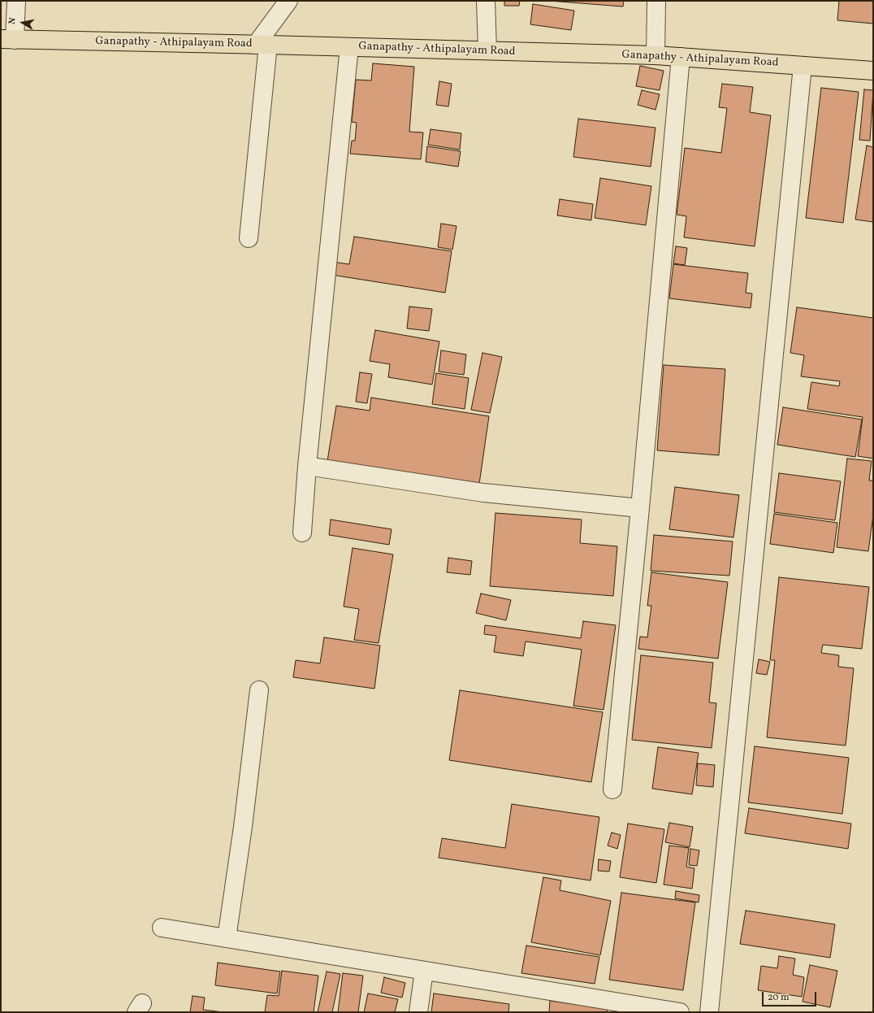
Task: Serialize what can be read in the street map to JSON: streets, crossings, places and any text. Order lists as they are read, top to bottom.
{
  "streets": {
    "main road": ["Ganapathy - Athipalayam Road"]
  },
  "scale_bar": "20 m",
  "north": "left"
}
